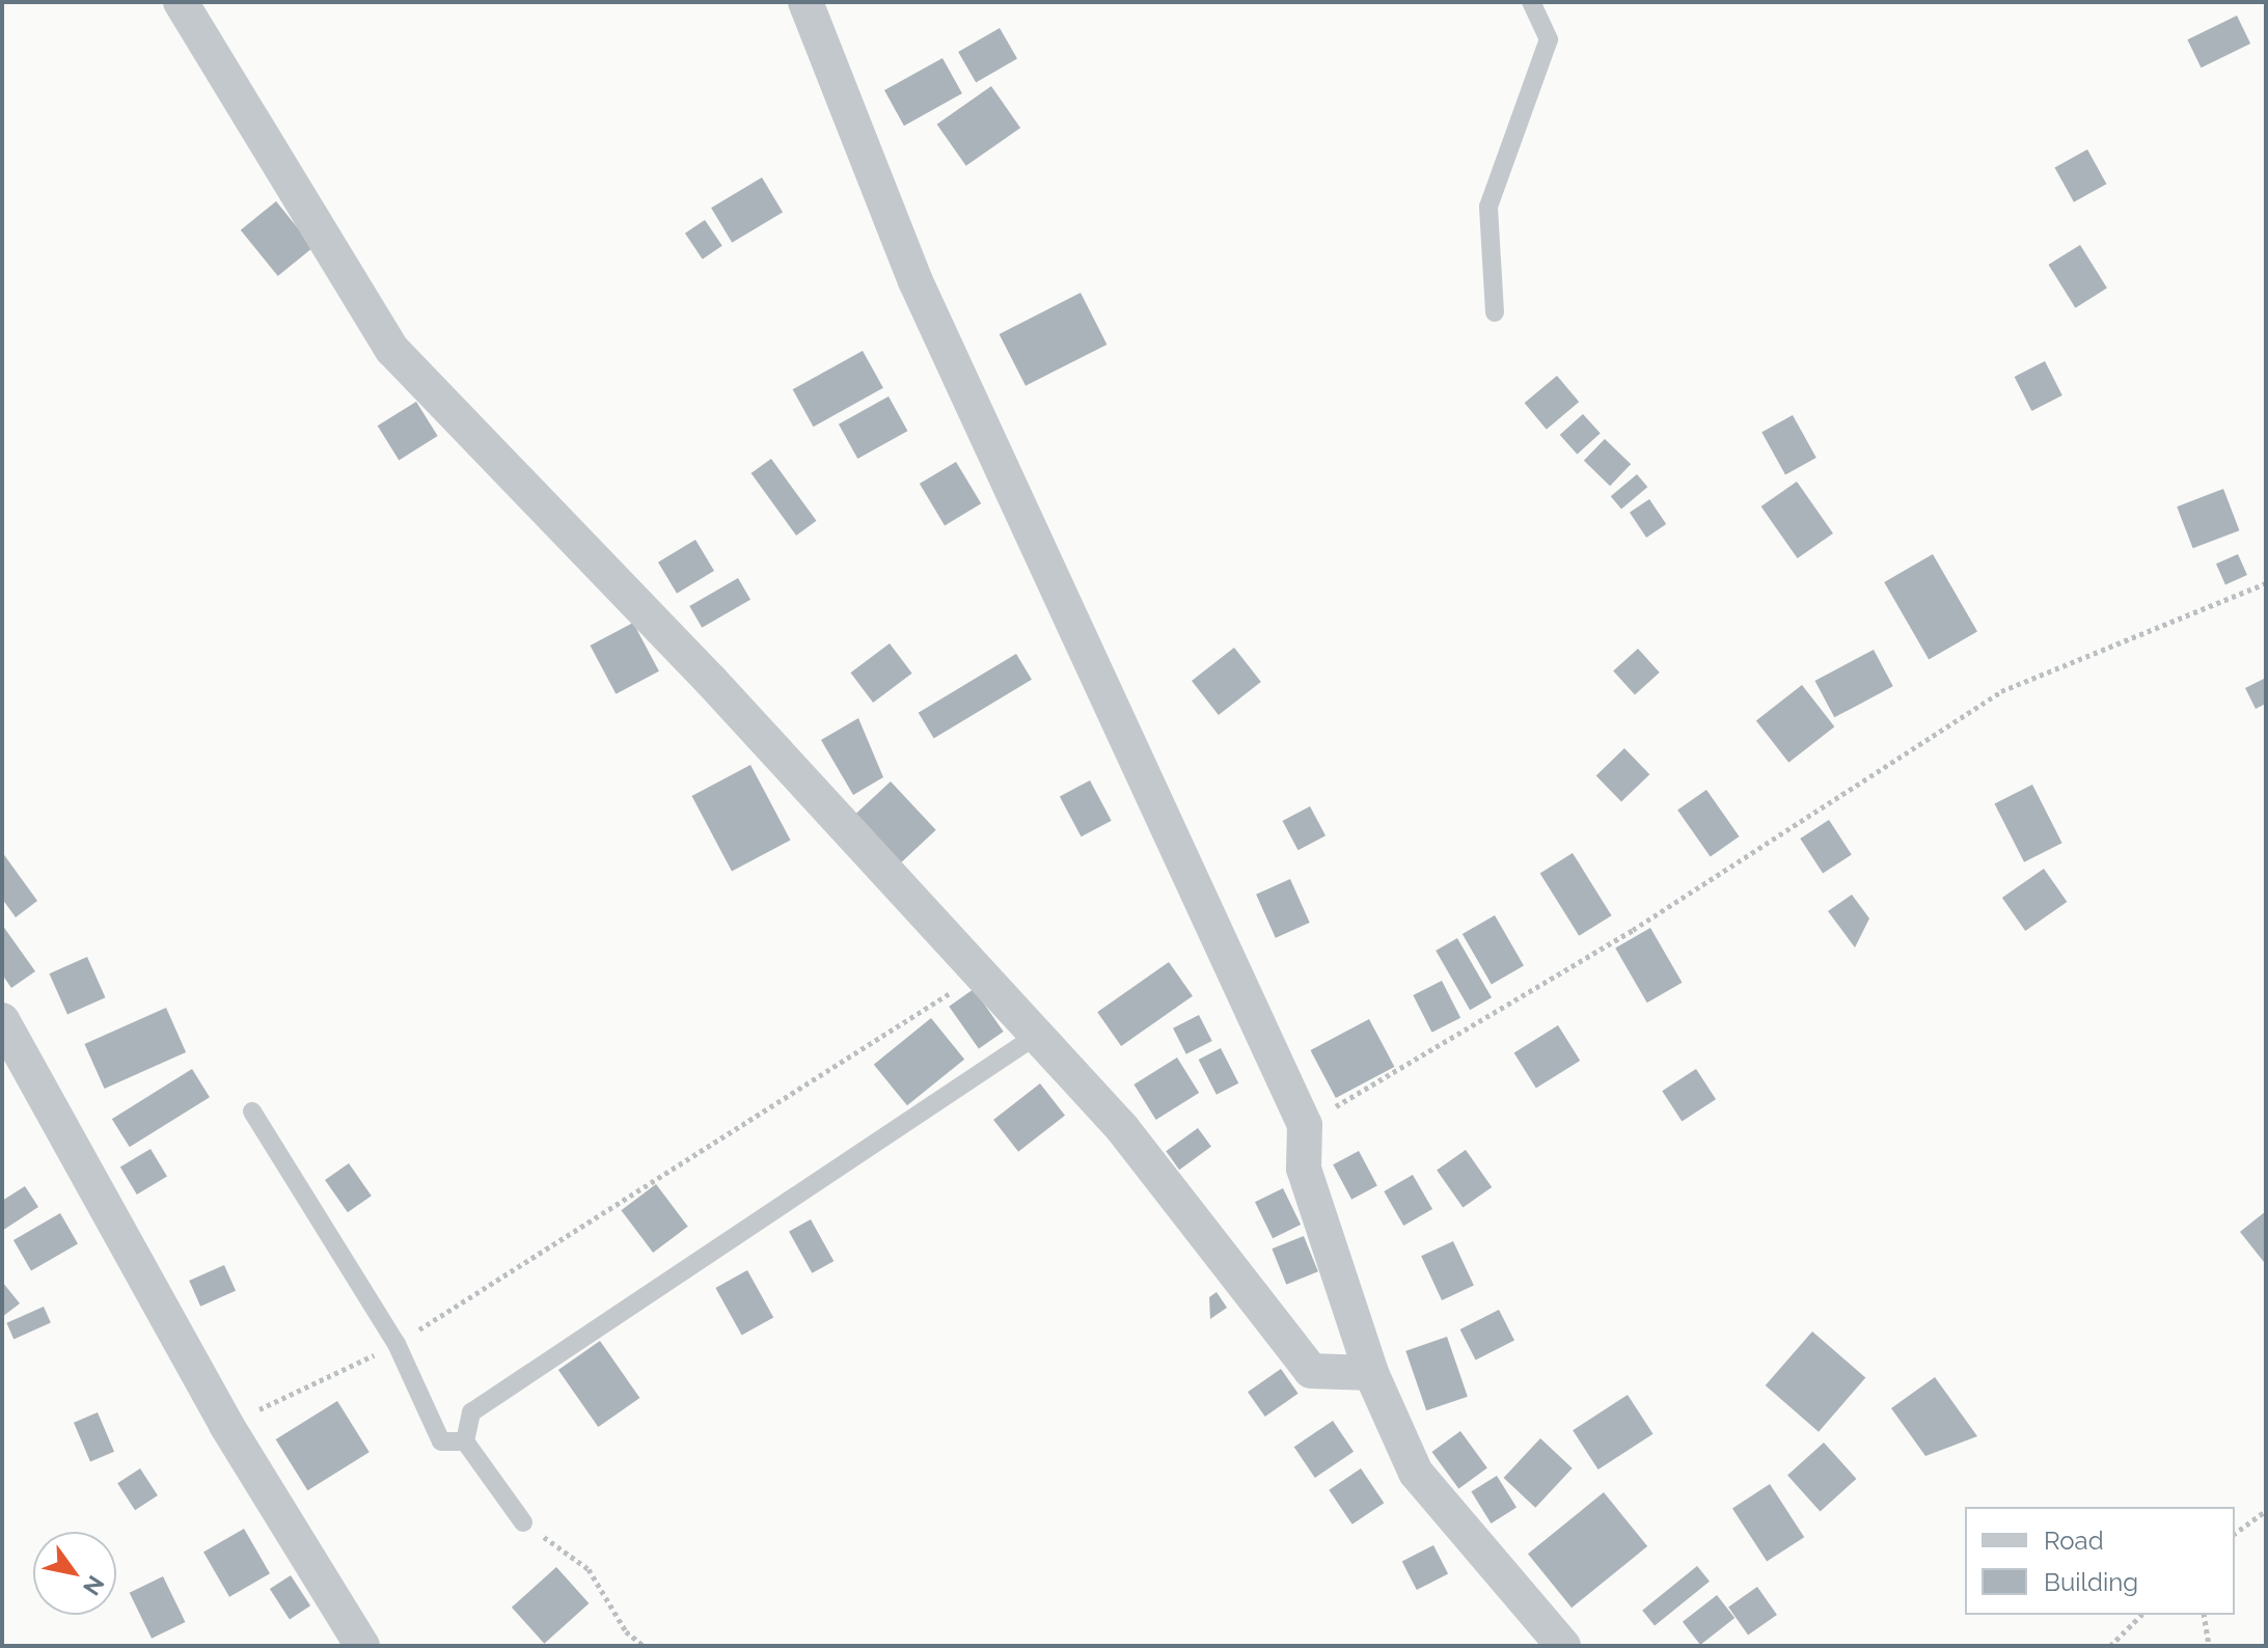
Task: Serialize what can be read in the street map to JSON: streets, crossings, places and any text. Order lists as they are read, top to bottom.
{
  "legend": ["Road", "Building"],
  "north": "bottom right"
}
